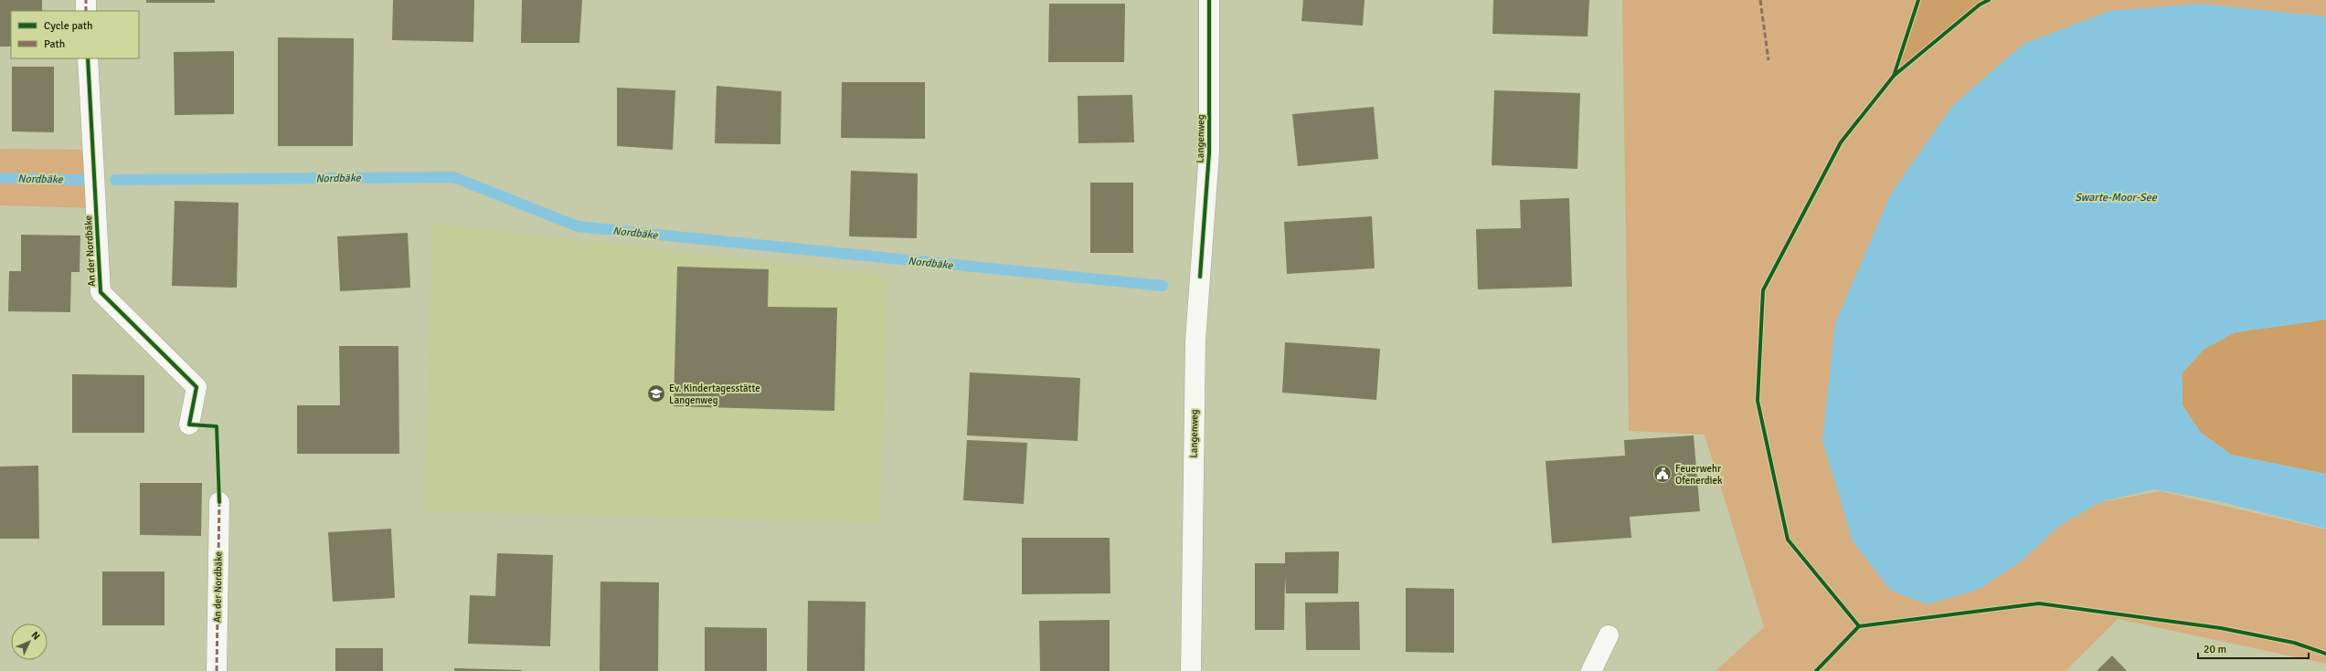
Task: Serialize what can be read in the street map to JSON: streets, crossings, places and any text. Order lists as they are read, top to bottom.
{
  "streets": {
    "street": ["Langenweg", "An der Nordbäke"]
  },
  "water": ["Nordbäke", "Swarte-Moor-See"],
  "places": {
    "school or university": ["Ev. Kindertagesstätte Langenweg"],
    "public building": ["Feuerwehr Ofenerdiek"]
  },
  "legend": ["Cycle path", "Path"],
  "scale_bar": "20 m",
  "north": "top right"
}
